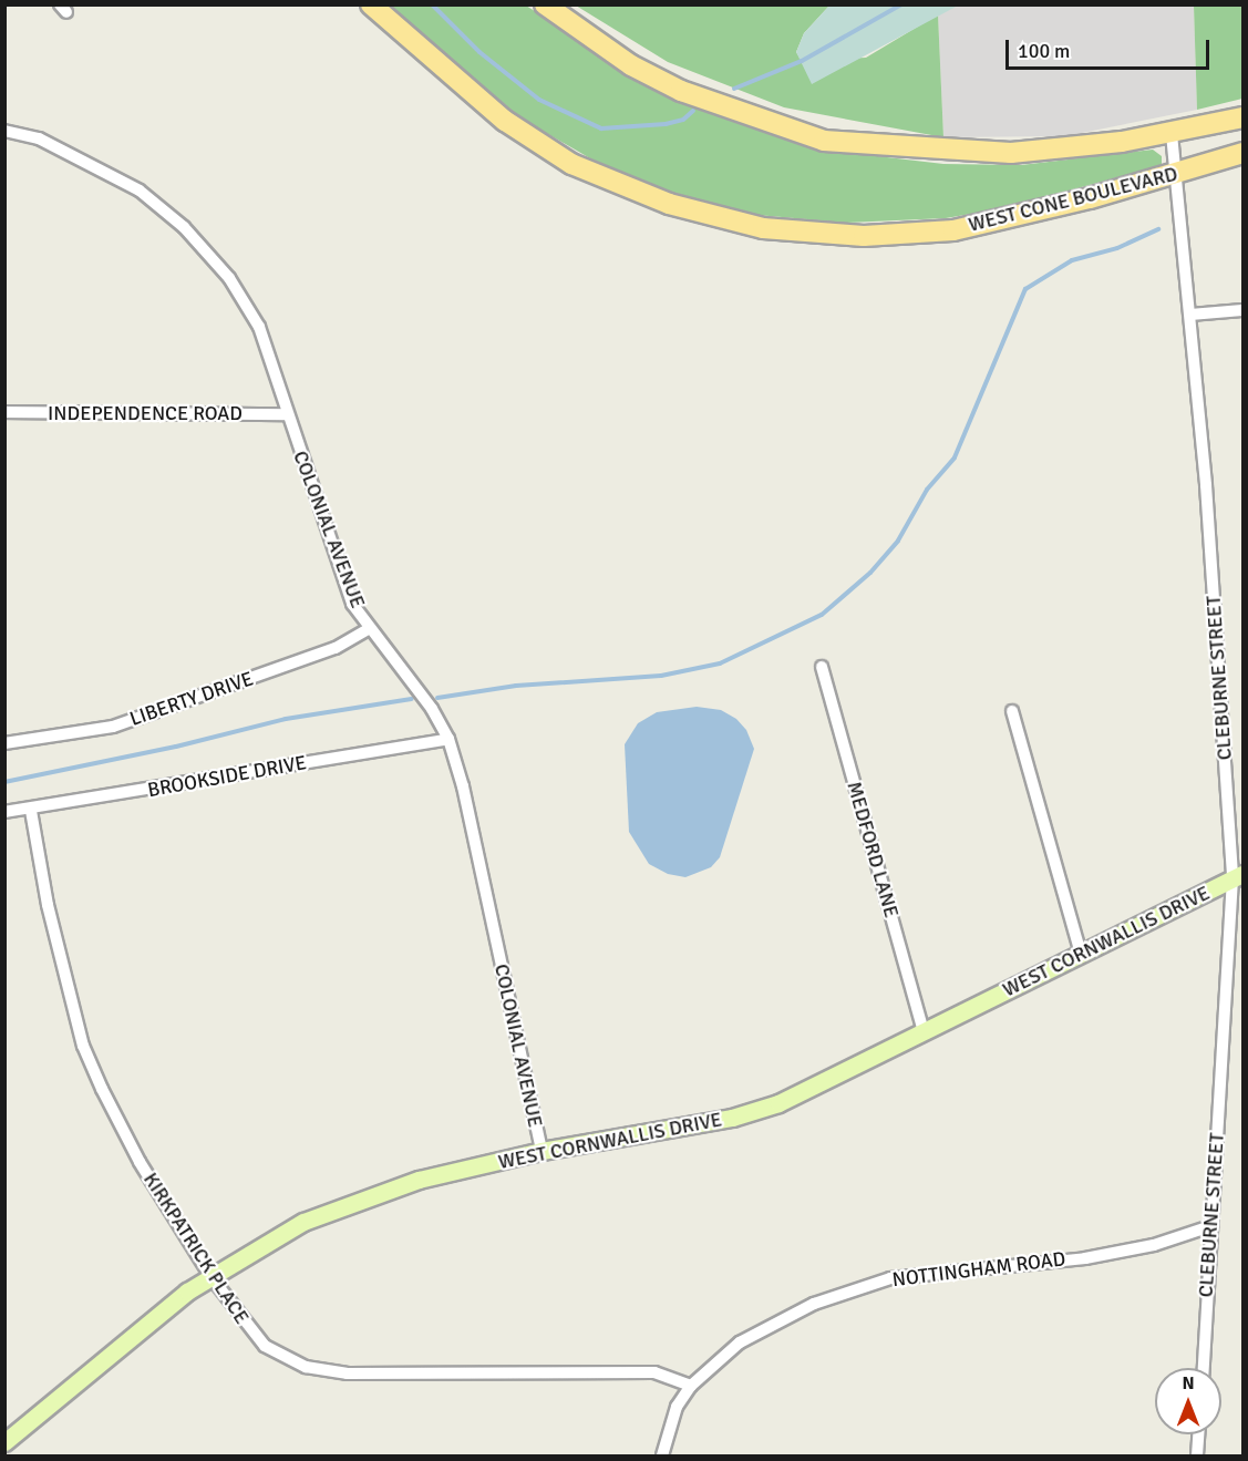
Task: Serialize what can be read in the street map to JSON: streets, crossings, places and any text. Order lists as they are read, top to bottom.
{
  "streets": {
    "main road": ["WEST CONE BOULEVARD"],
    "street": [
      "INDEPENDENCE ROAD",
      "COLONIAL AVENUE",
      "CLEBURNE STREET",
      "LIBERTY DRIVE",
      "BROOKSIDE DRIVE",
      "MEDFORD LANE",
      "WEST CORNWALLIS DRIVE",
      "KIRKPATRICK PLACE",
      "NOTTINGHAM ROAD"
    ]
  },
  "crossings": [
    ["WEST CONE BOULEVARD", "CLEBURNE STREET"],
    ["INDEPENDENCE ROAD", "COLONIAL AVENUE"],
    ["COLONIAL AVENUE", "LIBERTY DRIVE"],
    ["COLONIAL AVENUE", "BROOKSIDE DRIVE"],
    ["COLONIAL AVENUE", "WEST CORNWALLIS DRIVE"],
    ["CLEBURNE STREET", "WEST CORNWALLIS DRIVE"],
    ["CLEBURNE STREET", "NOTTINGHAM ROAD"],
    ["BROOKSIDE DRIVE", "KIRKPATRICK PLACE"],
    ["MEDFORD LANE", "WEST CORNWALLIS DRIVE"],
    ["WEST CORNWALLIS DRIVE", "KIRKPATRICK PLACE"],
    ["KIRKPATRICK PLACE", "NOTTINGHAM ROAD"]
  ],
  "scale_bar": "100 m",
  "north": "top"
}
